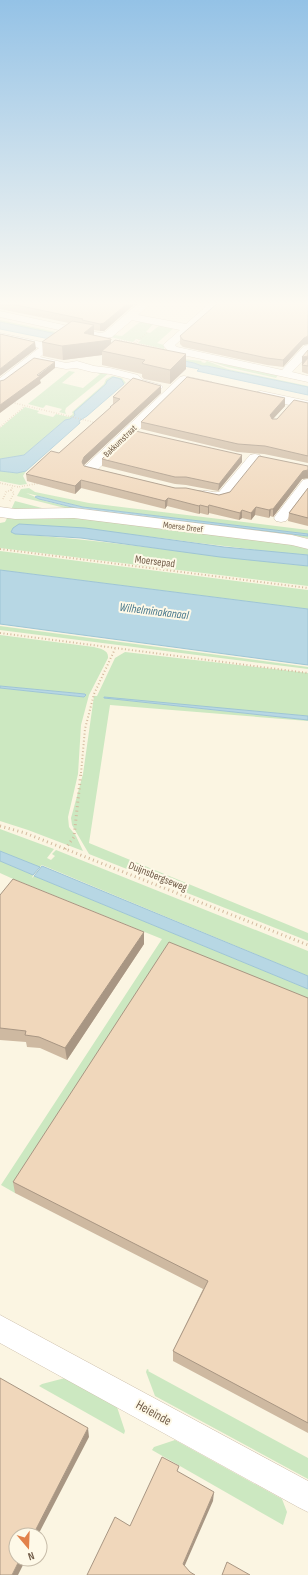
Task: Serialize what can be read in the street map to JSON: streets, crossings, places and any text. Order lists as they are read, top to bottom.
{
  "streets": {
    "street": ["Bakkumstraat", "Moerse Dreef", "Heieinde"],
    "path": ["Moersepad", "Duijnsbergseweg"]
  },
  "water": ["Wilhelminakanaal"],
  "north": "bottom"
}
